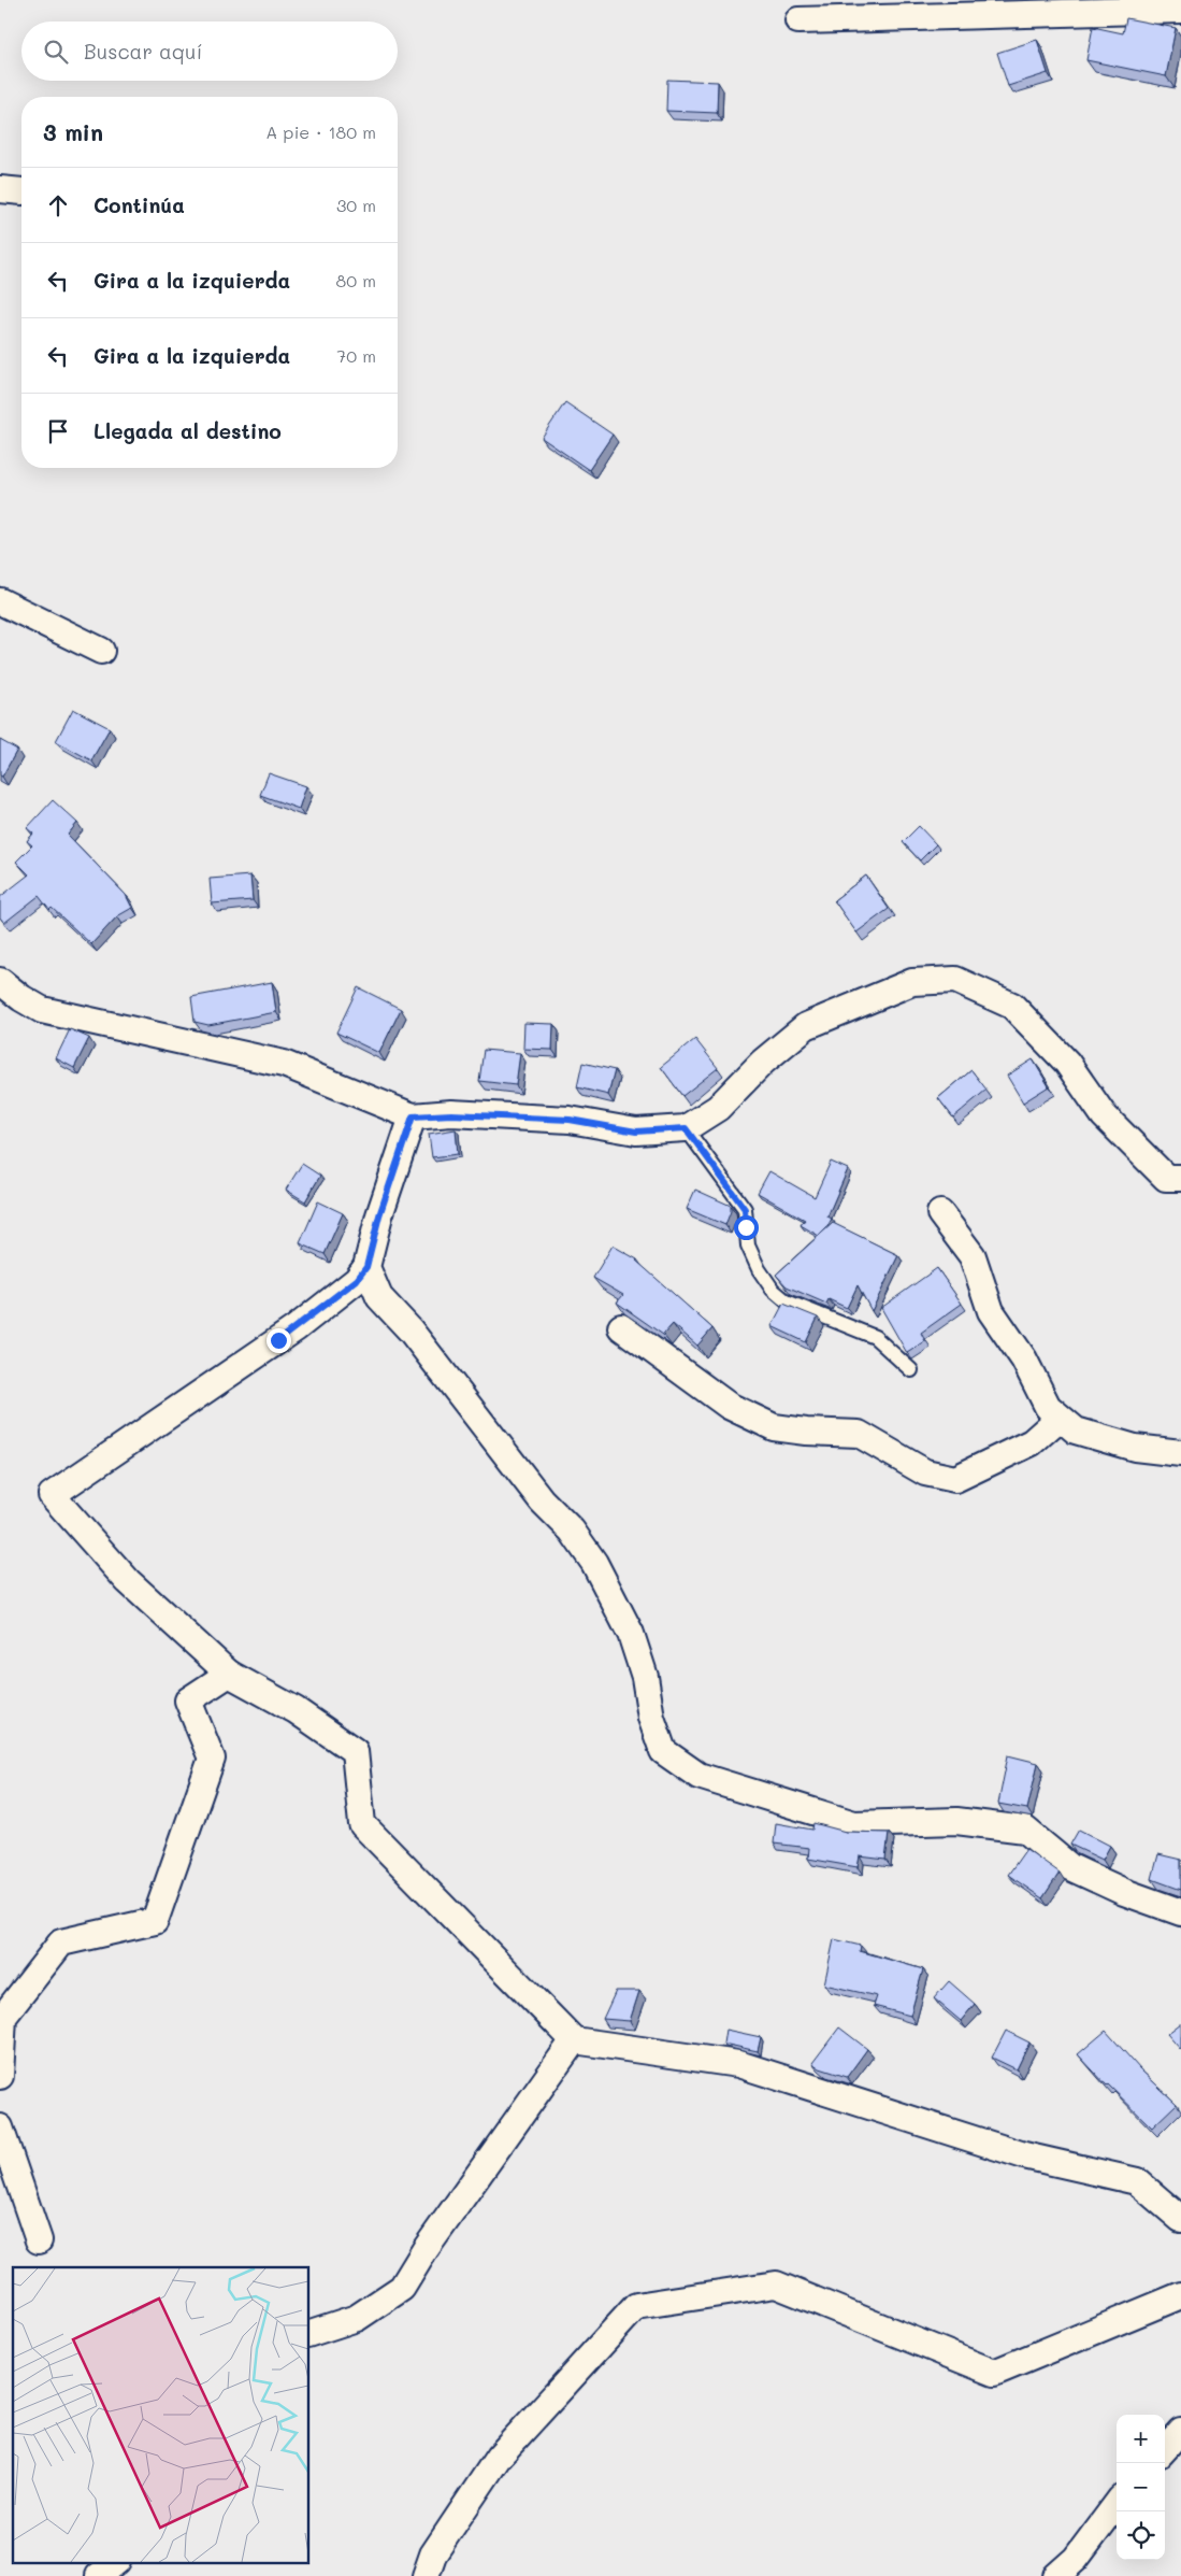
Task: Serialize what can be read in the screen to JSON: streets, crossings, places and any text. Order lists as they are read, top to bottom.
{
  "page": {
    "search": "Buscar aquí",
    "heading": ["3 min", "A pie · 180 m"],
    "list": [
      ["Continúa", "30 m"],
      ["Gira a la izquierda", "80 m"],
      ["Gira a la izquierda", "70 m"],
      "Llegada al destino"
    ],
    "map_buttons": ["+", "−"]
  }
}
